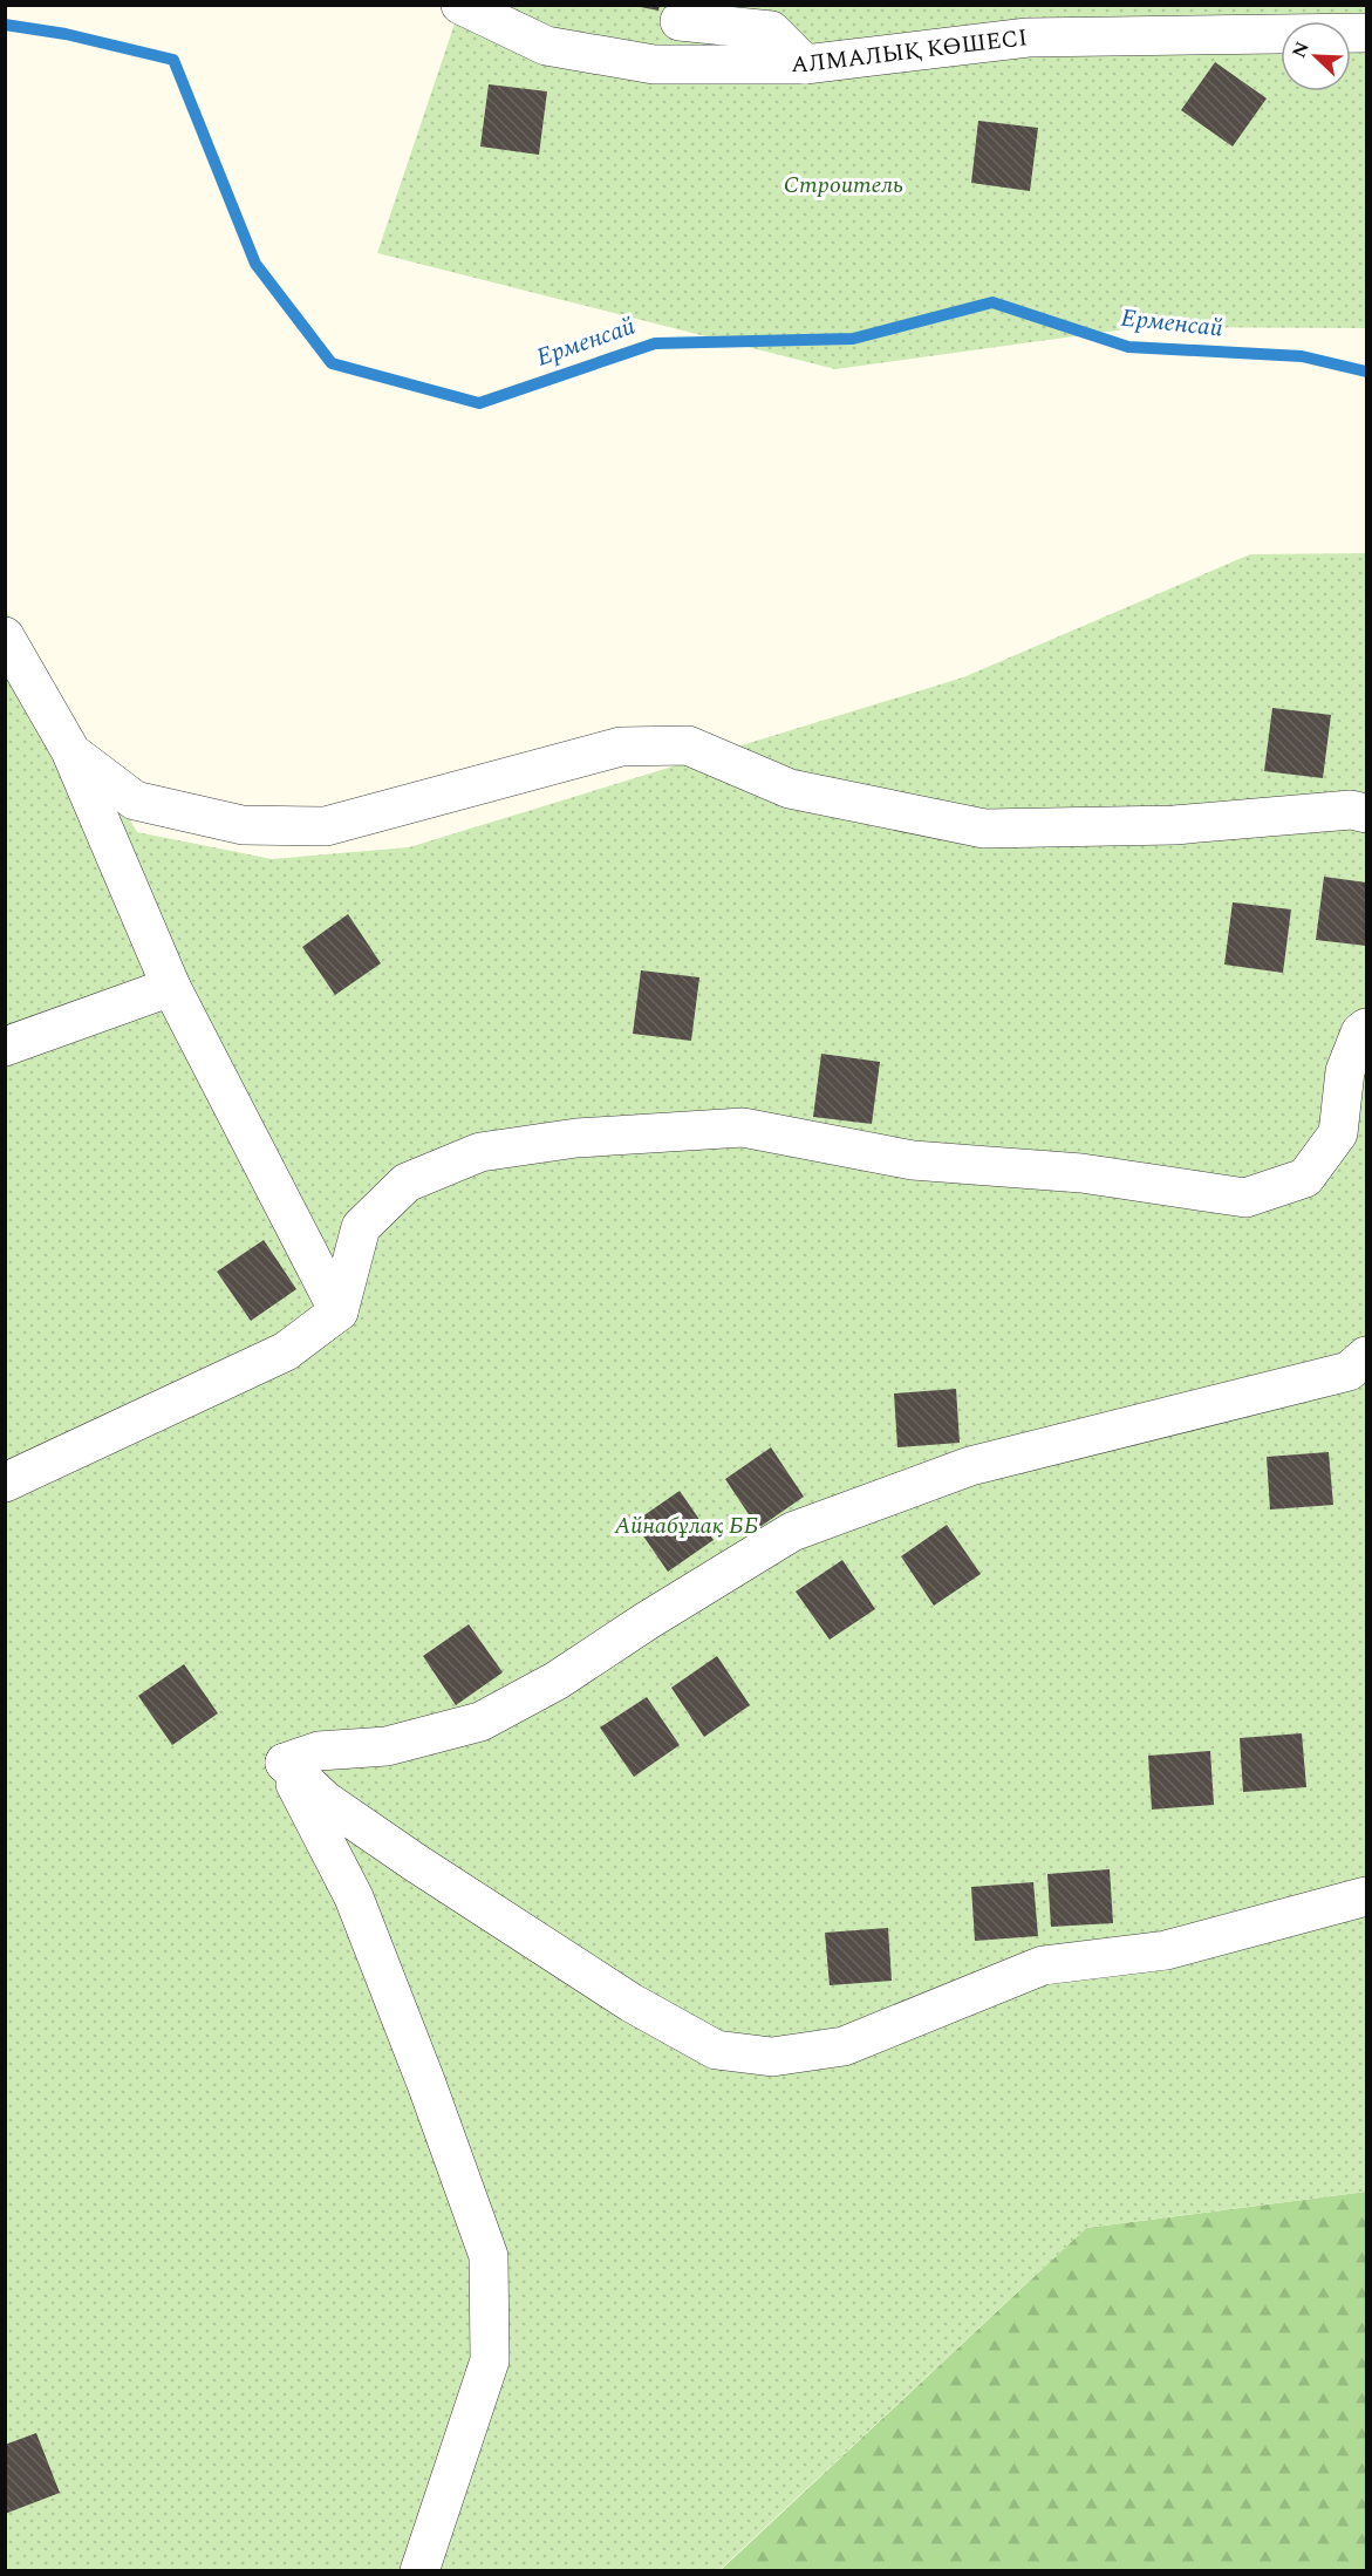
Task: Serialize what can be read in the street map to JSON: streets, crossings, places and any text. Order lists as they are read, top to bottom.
{
  "streets": {
    "street": ["АЛМАЛЫҚ КӨШЕСІ"]
  },
  "water": ["Ерменсай"],
  "parks": ["Строитель", "Айнабұлақ ББ"],
  "north": "top left"
}
